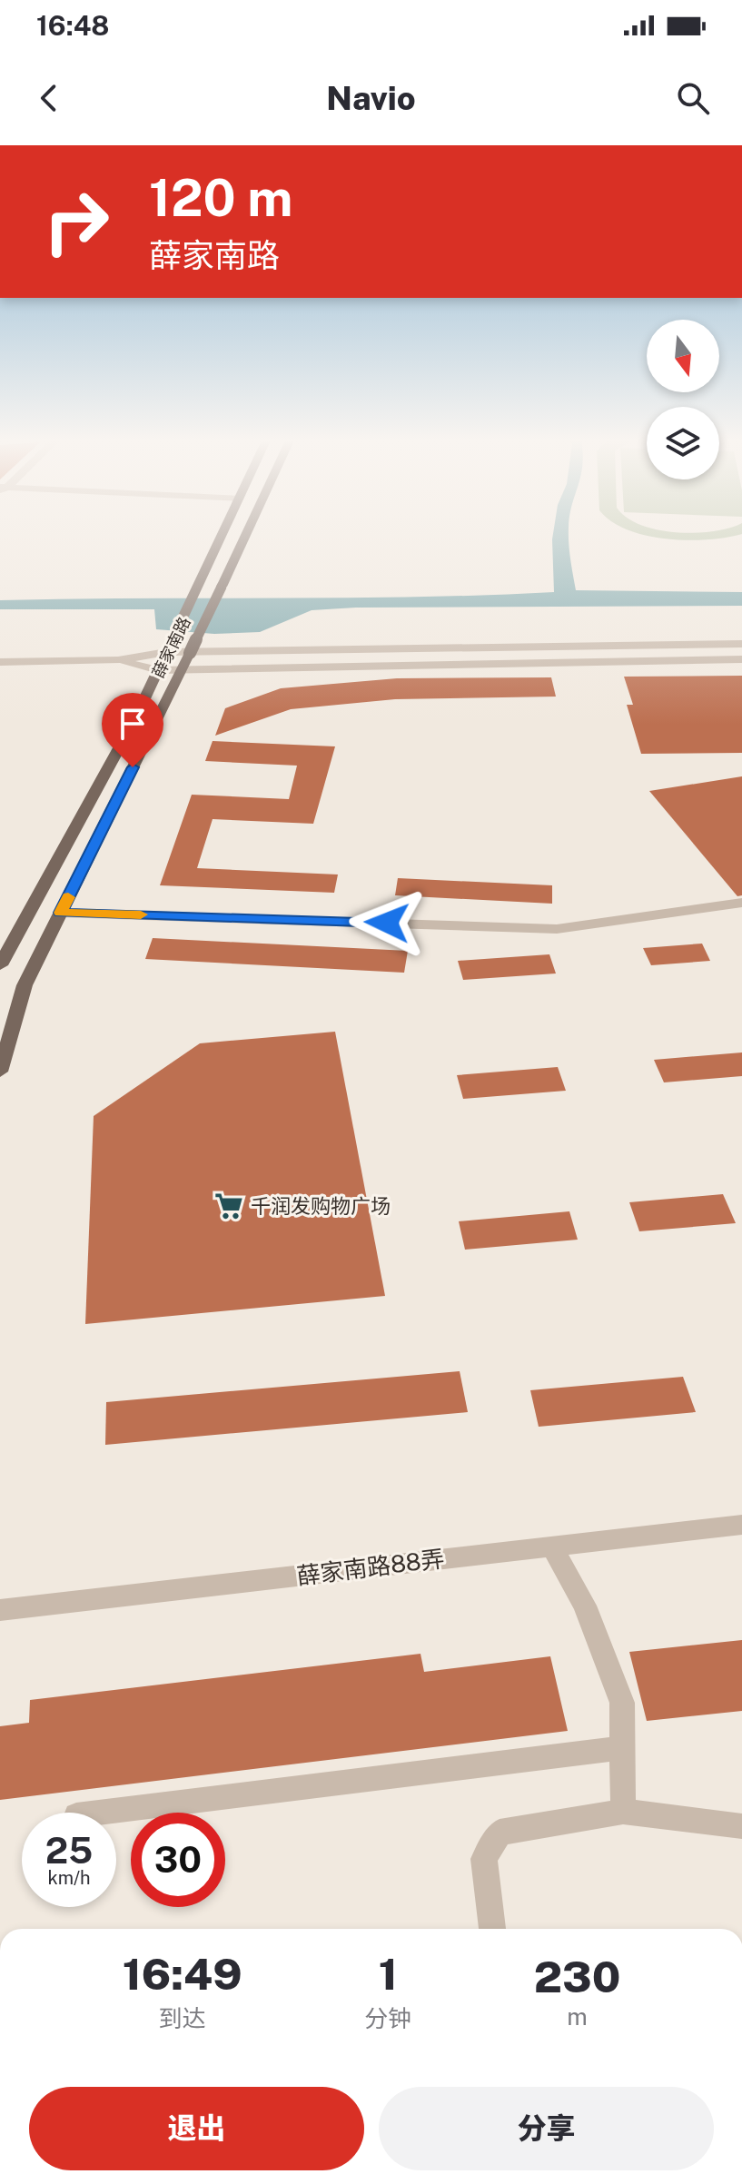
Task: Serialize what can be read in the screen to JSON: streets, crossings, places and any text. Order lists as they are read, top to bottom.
{
  "streets": {
    "main road": ["薛家南路"],
    "street": ["薛家南路88弄"]
  },
  "places": {
    "supermarket": ["千润发购物广场"]
  },
  "north": "bottom",
  "page": {
    "status": "16:48",
    "header": "Navio",
    "turn": ["120 m", "薛家南路"],
    "speed": "25 km/h",
    "limit": "30",
    "eta": [
      "16:49",
      "到达",
      "1",
      "分钟",
      "230",
      "m"
    ],
    "buttons": ["退出", "分享"]
  }
}
